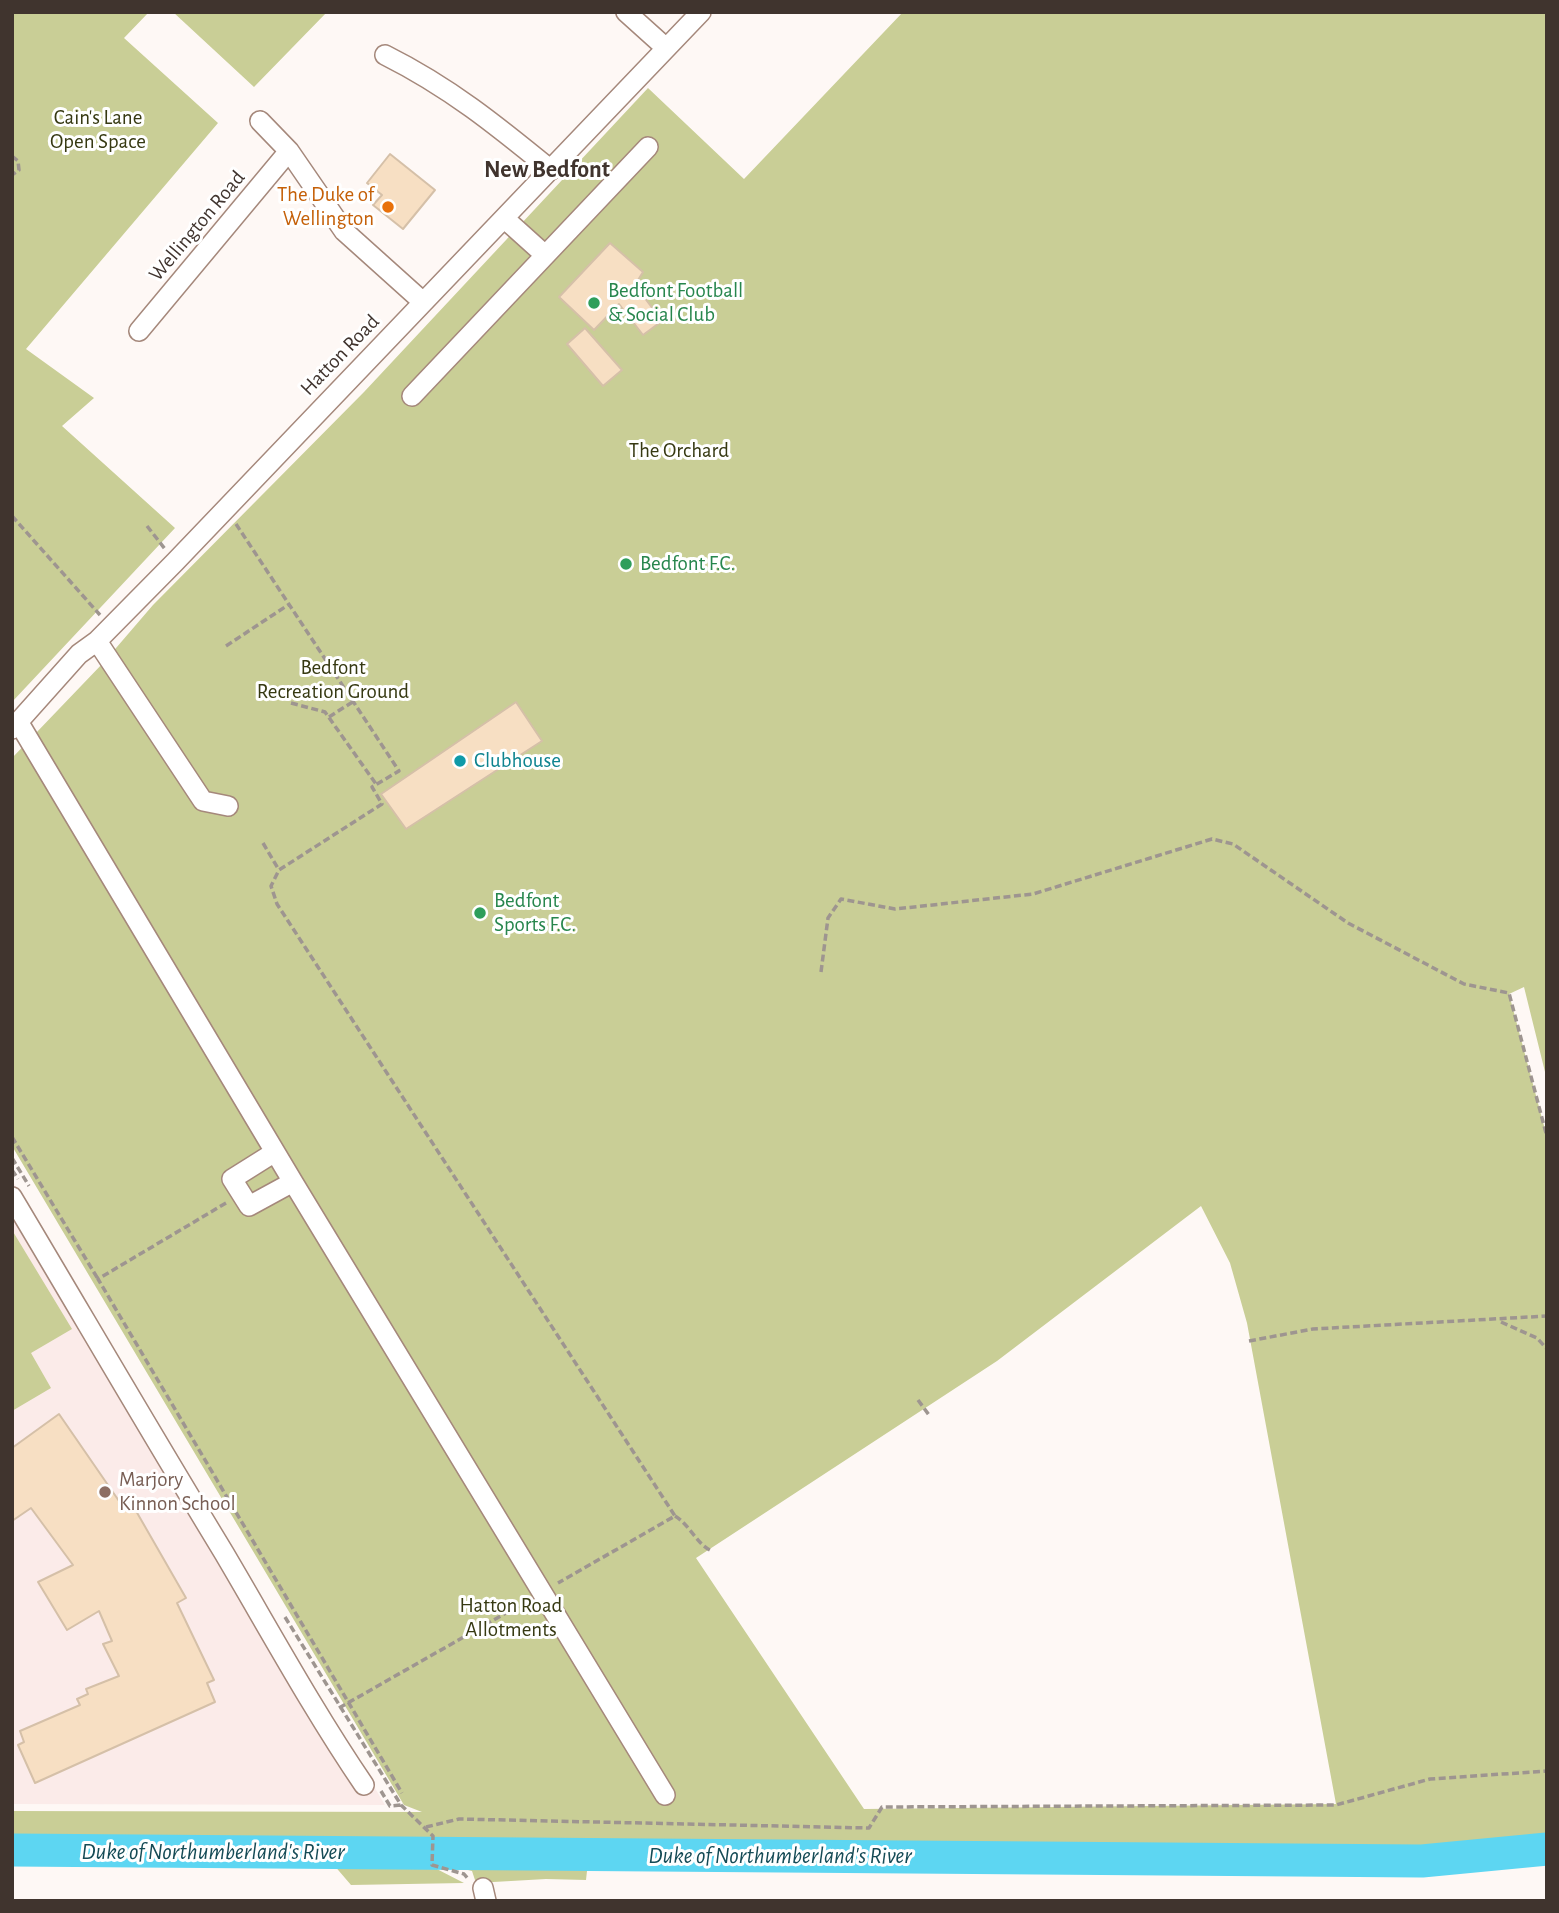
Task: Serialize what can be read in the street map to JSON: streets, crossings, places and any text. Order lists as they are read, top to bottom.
{
  "streets": {
    "street": ["Wellington Road", "Hatton Road"]
  },
  "districts": ["New Bedfont"],
  "water": ["Duke of Northumberland's River"],
  "parks": [
    "Cain's Lane Open Space",
    "The Orchard",
    "Bedfont Recreation Ground",
    "Hatton Road Allotments"
  ],
  "places": [
    "The Duke of Wellington",
    "Bedfont Football & Social Club",
    "Bedfont F.C.",
    "Clubhouse",
    "Bedfont Sports F.C.",
    "Marjory Kinnon School"
  ]
}
